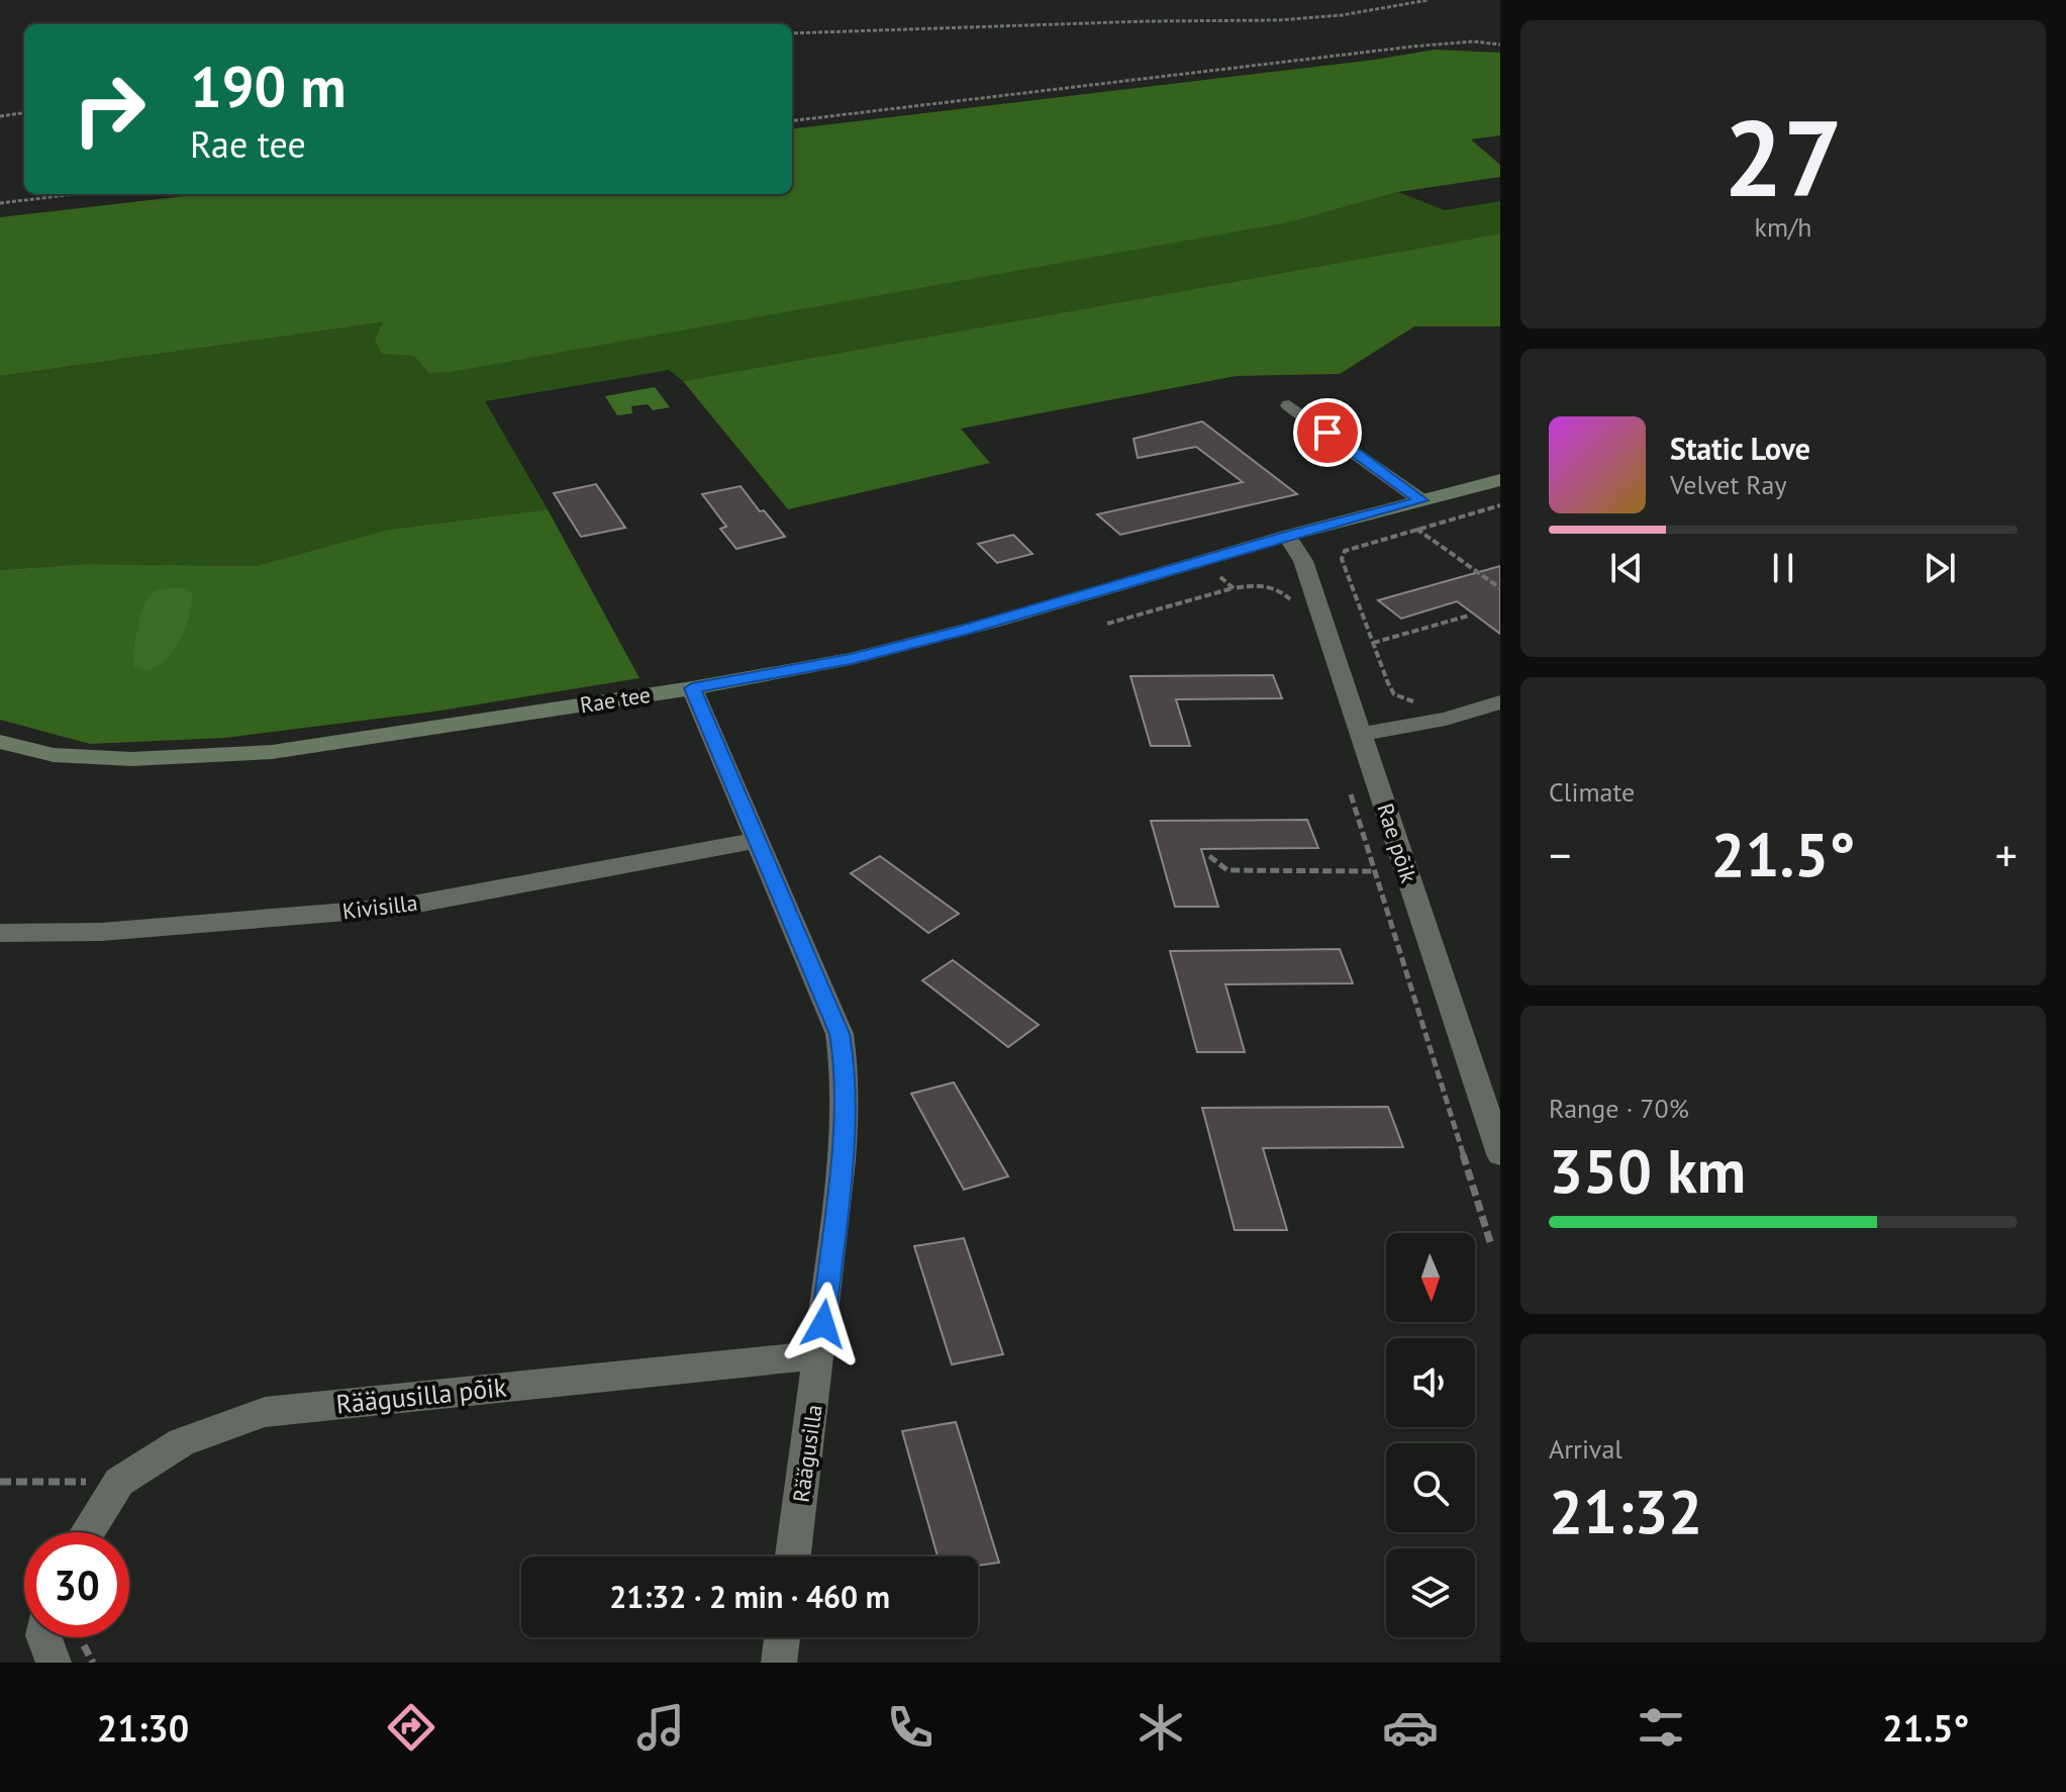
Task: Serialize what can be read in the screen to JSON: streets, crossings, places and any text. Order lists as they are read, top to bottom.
{
  "streets": {
    "street": [
      "Rae tee",
      "Rae põik",
      "Kivisilla",
      "Räägusilla põik",
      "Räägusilla"
    ]
  },
  "crossings": [
    ["Rae tee", "Rae põik"],
    ["Rae tee", "Räägusilla"],
    ["Kivisilla", "Räägusilla"],
    ["Räägusilla põik", "Räägusilla"]
  ],
  "north": "bottom",
  "page": {
    "tile": [
      ["27", "km/h"],
      "Climate",
      ["Range · 70%", "350 km"],
      ["Arrival", "21:32"]
    ],
    "turn": ["190 m", "Rae tee"],
    "song": ["Static Love", "Velvet Ray"],
    "heat": ["−", "21.5°", "+"],
    "limit": "30",
    "trip": "21:32 · 2 min · 460 m",
    "tabs": ["21:30", "21.5°"]
  }
}
